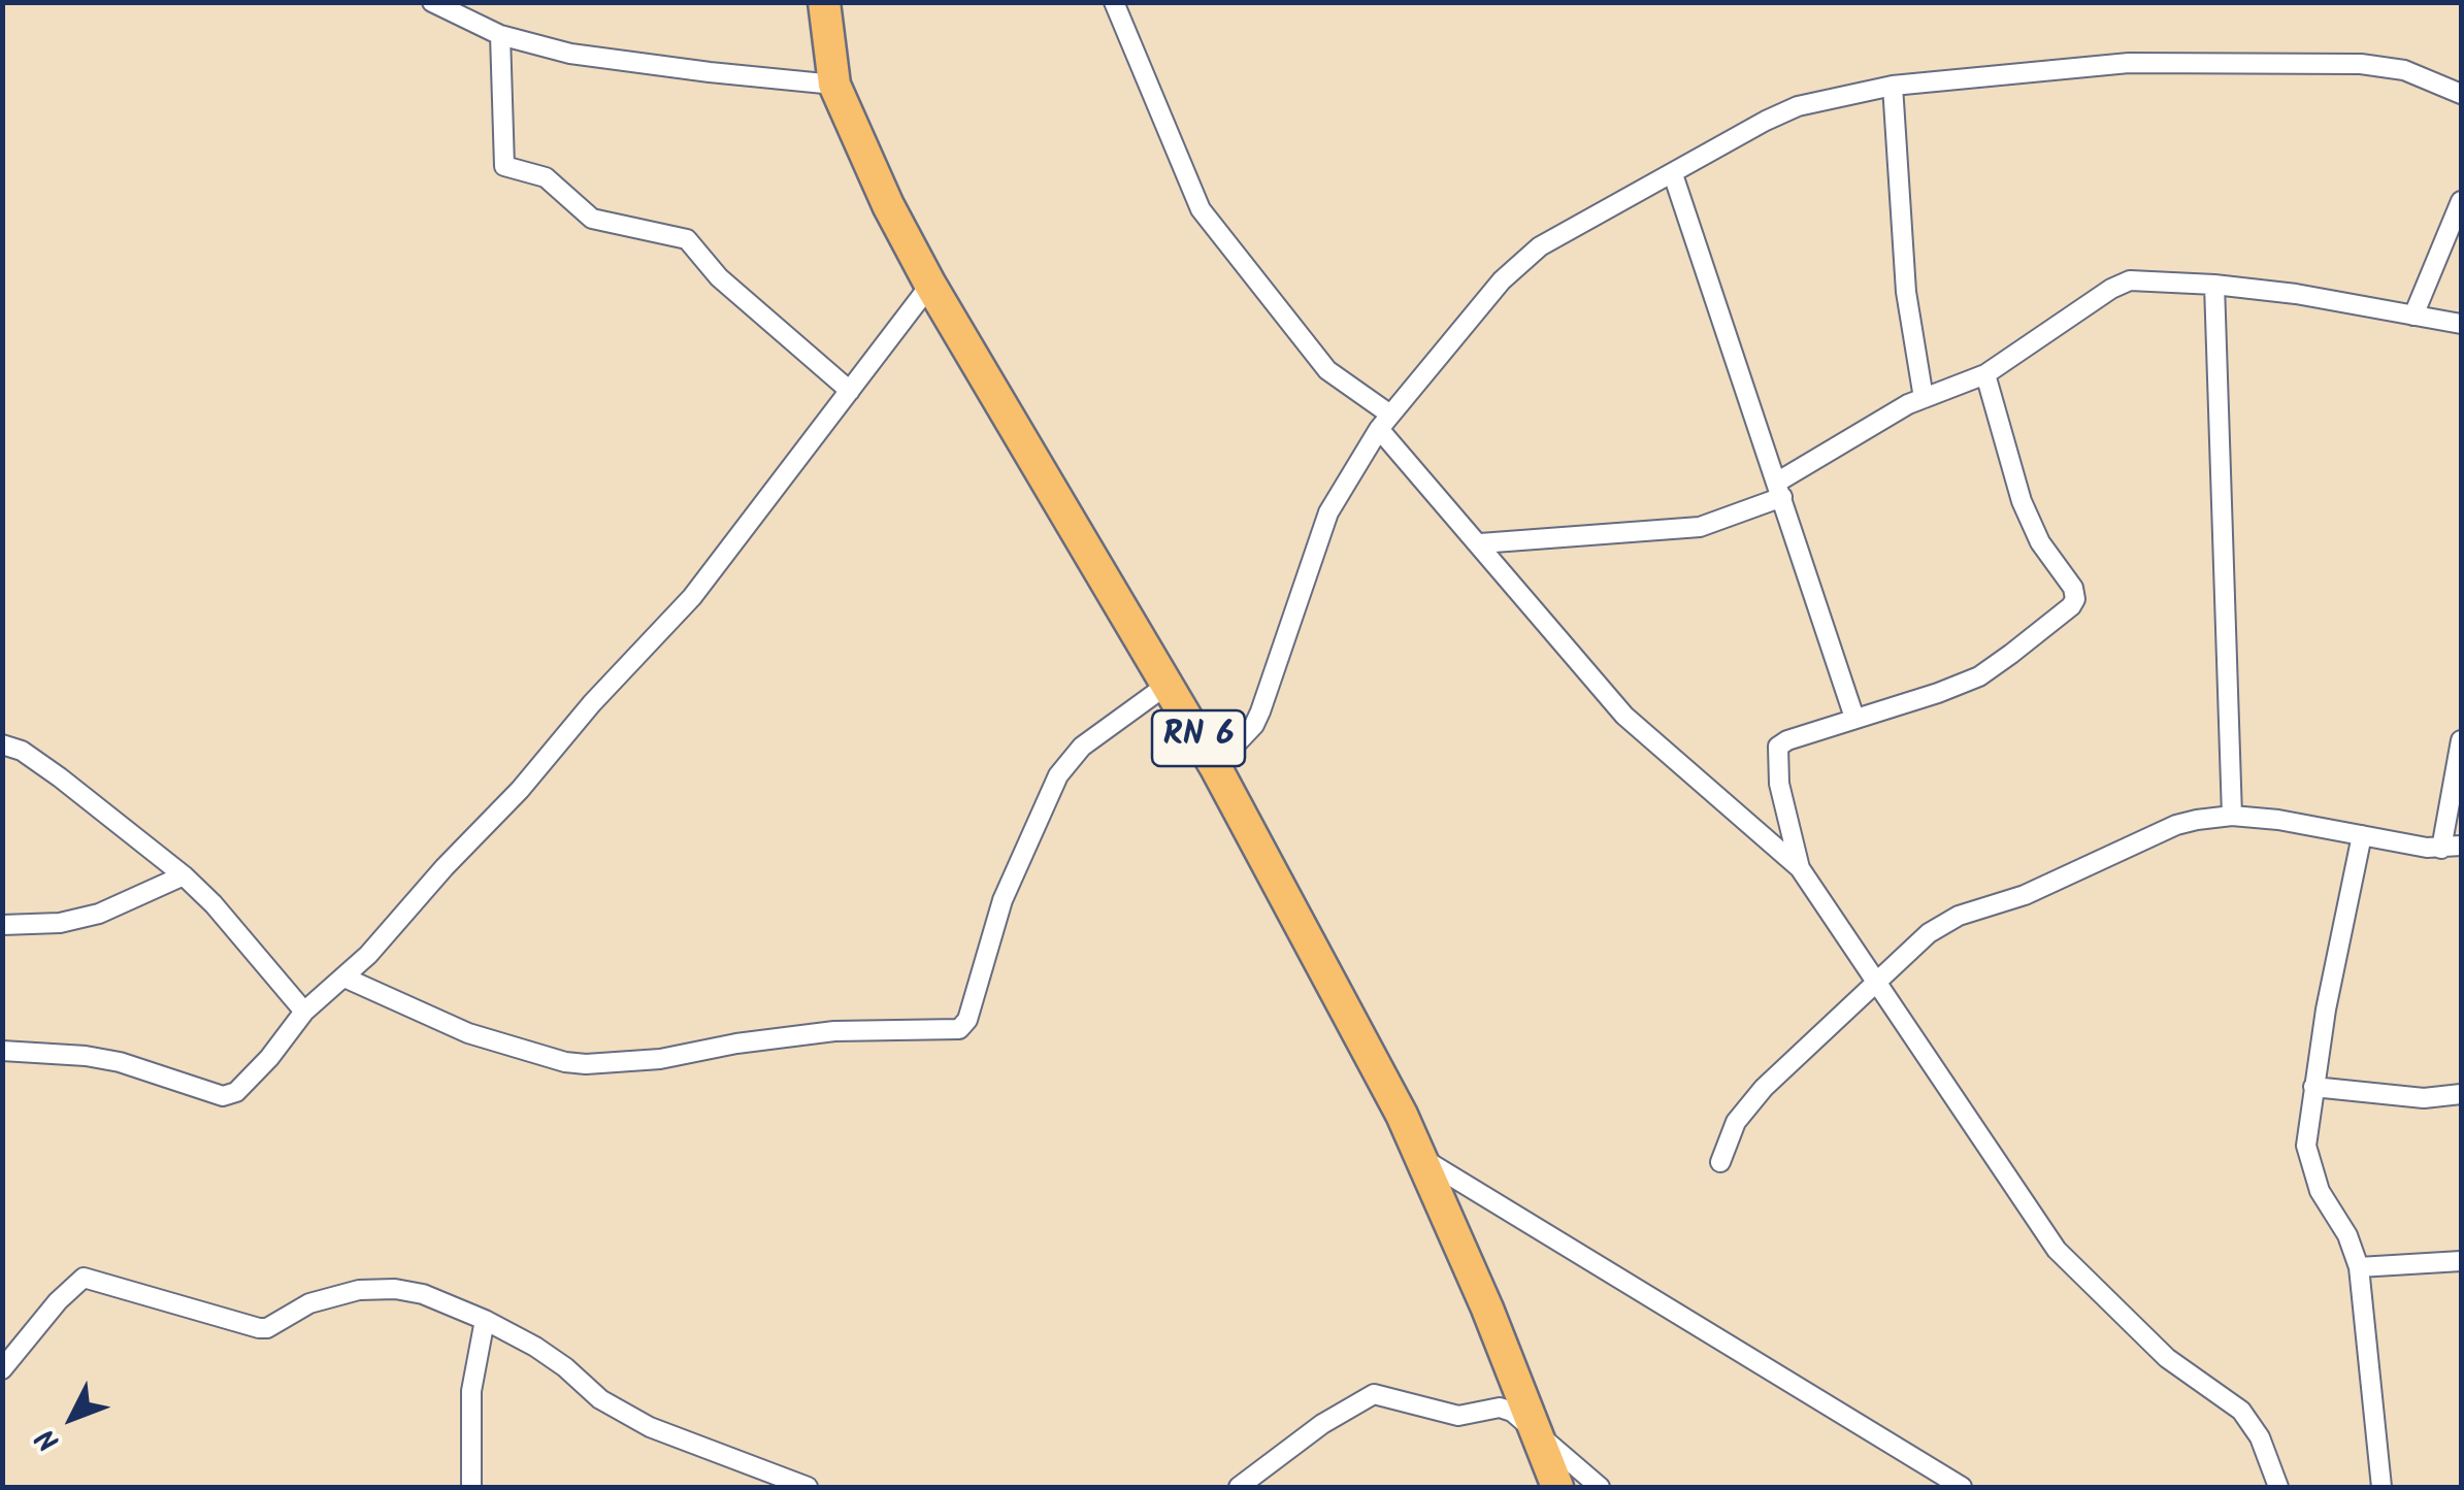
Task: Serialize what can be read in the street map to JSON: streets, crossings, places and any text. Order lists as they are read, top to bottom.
{
  "streets": {
    "main road": ["RN 6"]
  },
  "north": "bottom left"
}
